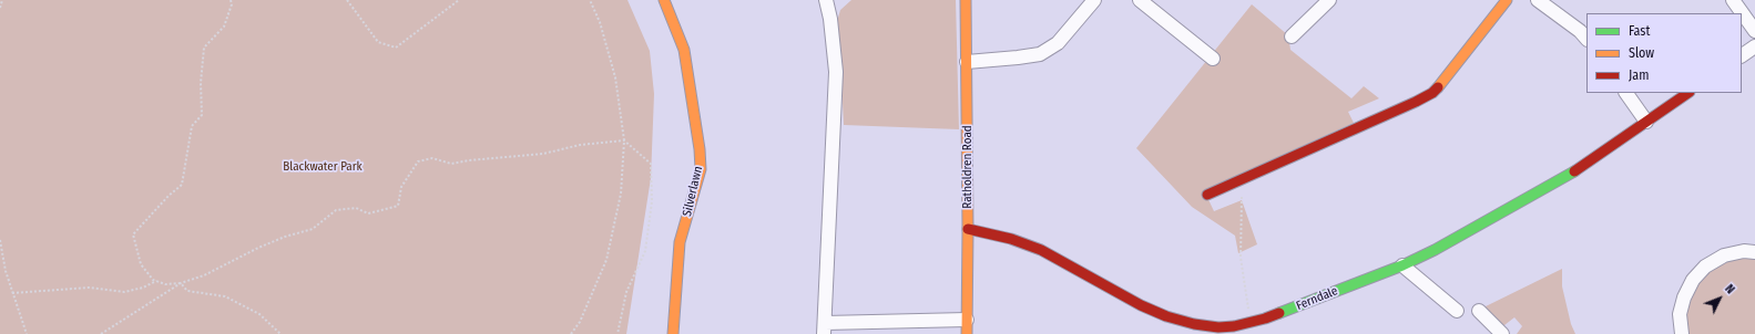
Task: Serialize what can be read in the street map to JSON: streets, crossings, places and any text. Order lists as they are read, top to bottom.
{
  "streets": {
    "street": ["Ratholdren Road", "Silverlawn", "Ferndale"]
  },
  "crossings": [
    ["Ratholdren Road", "Ferndale"]
  ],
  "parks": ["Blackwater Park"],
  "legend": ["Fast", "Slow", "Jam"],
  "north": "top right"
}
